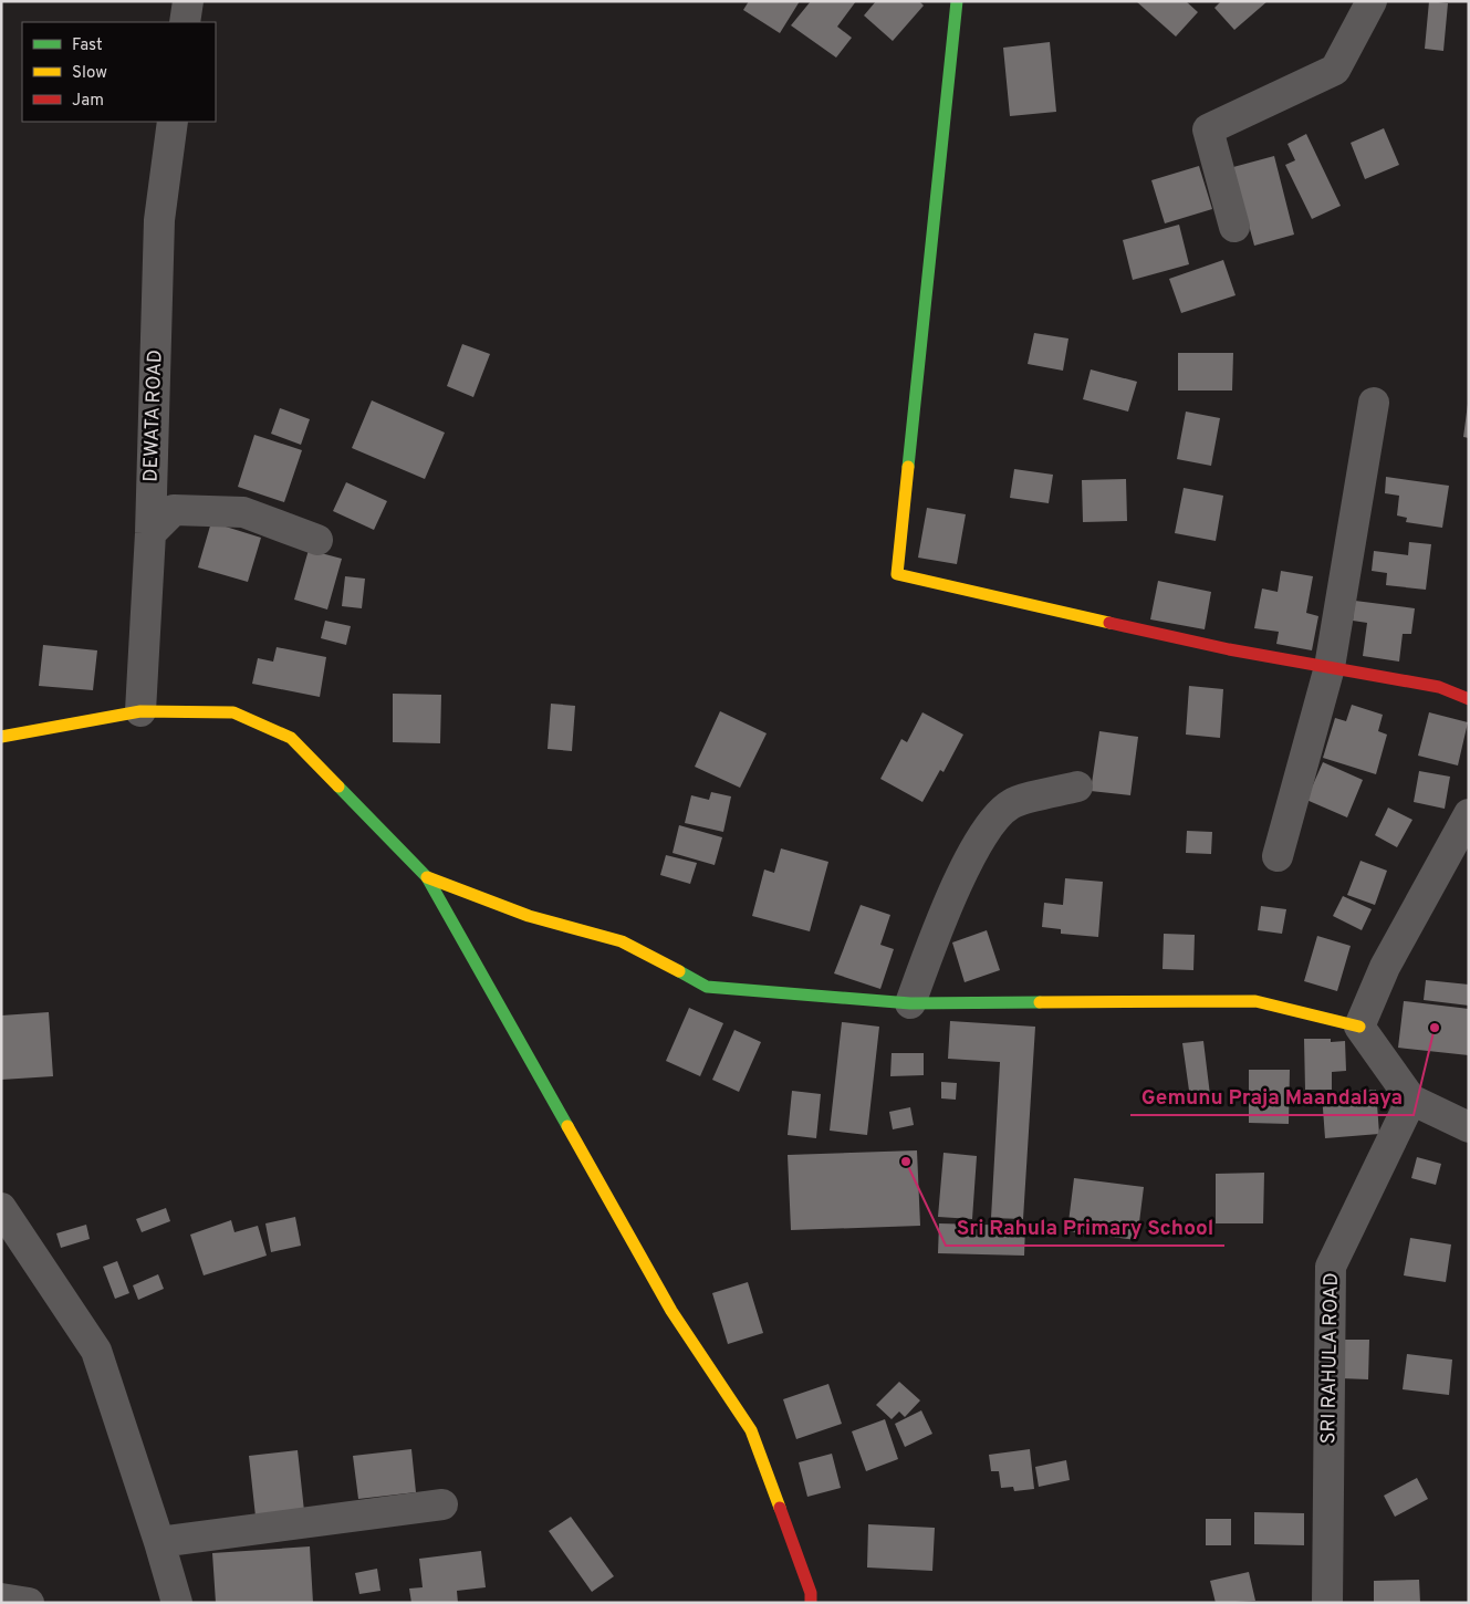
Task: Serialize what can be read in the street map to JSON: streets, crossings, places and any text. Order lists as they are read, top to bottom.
{
  "streets": {
    "street": ["DEWATA ROAD", "SRI RAHULA ROAD"]
  },
  "places": ["Gemunu Praja Maandalaya", "Sri Rahula Primary School"],
  "legend": ["Fast", "Slow", "Jam"]
}
